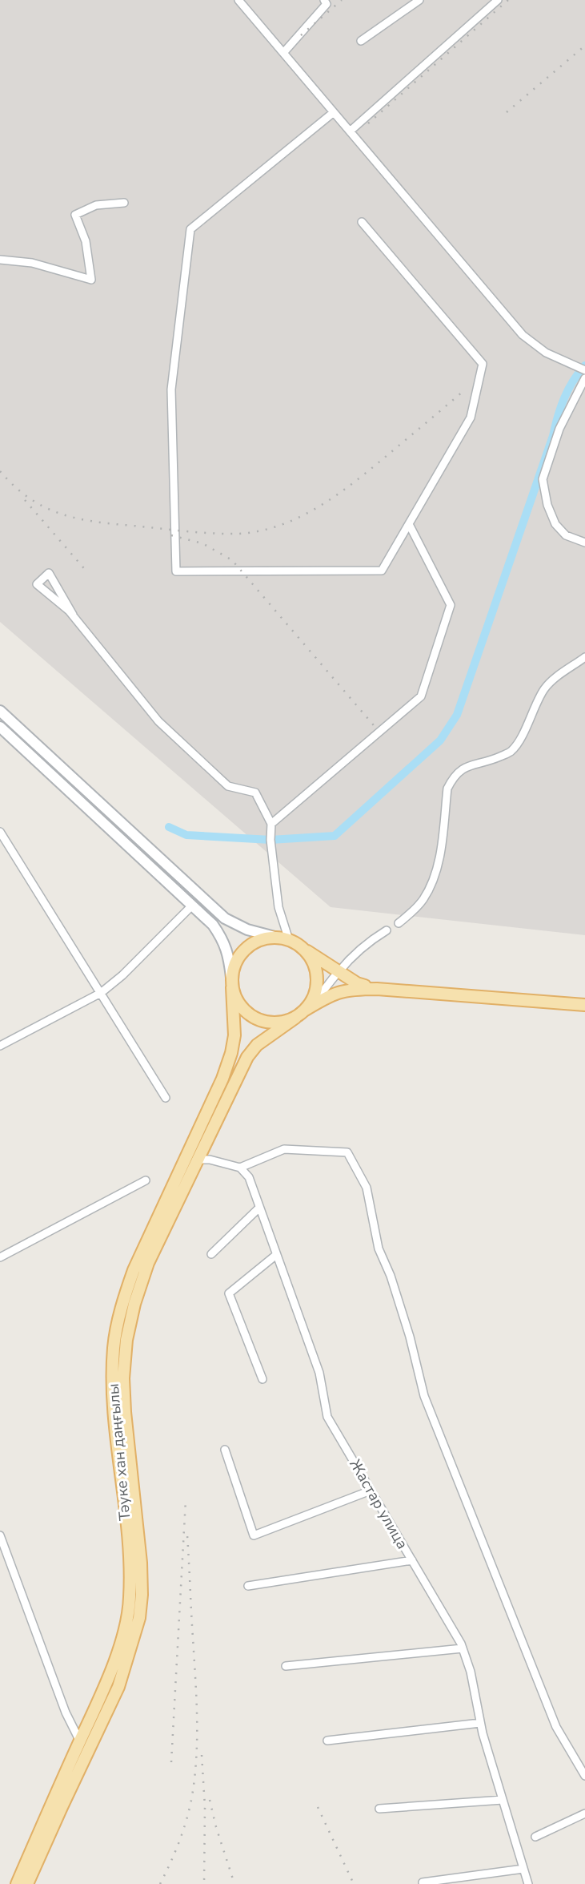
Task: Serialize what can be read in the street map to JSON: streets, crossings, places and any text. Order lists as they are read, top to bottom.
{
  "streets": {
    "main road": ["Тәуке хан даңғылы"],
    "street": ["Жастар улица"]
  }
}
